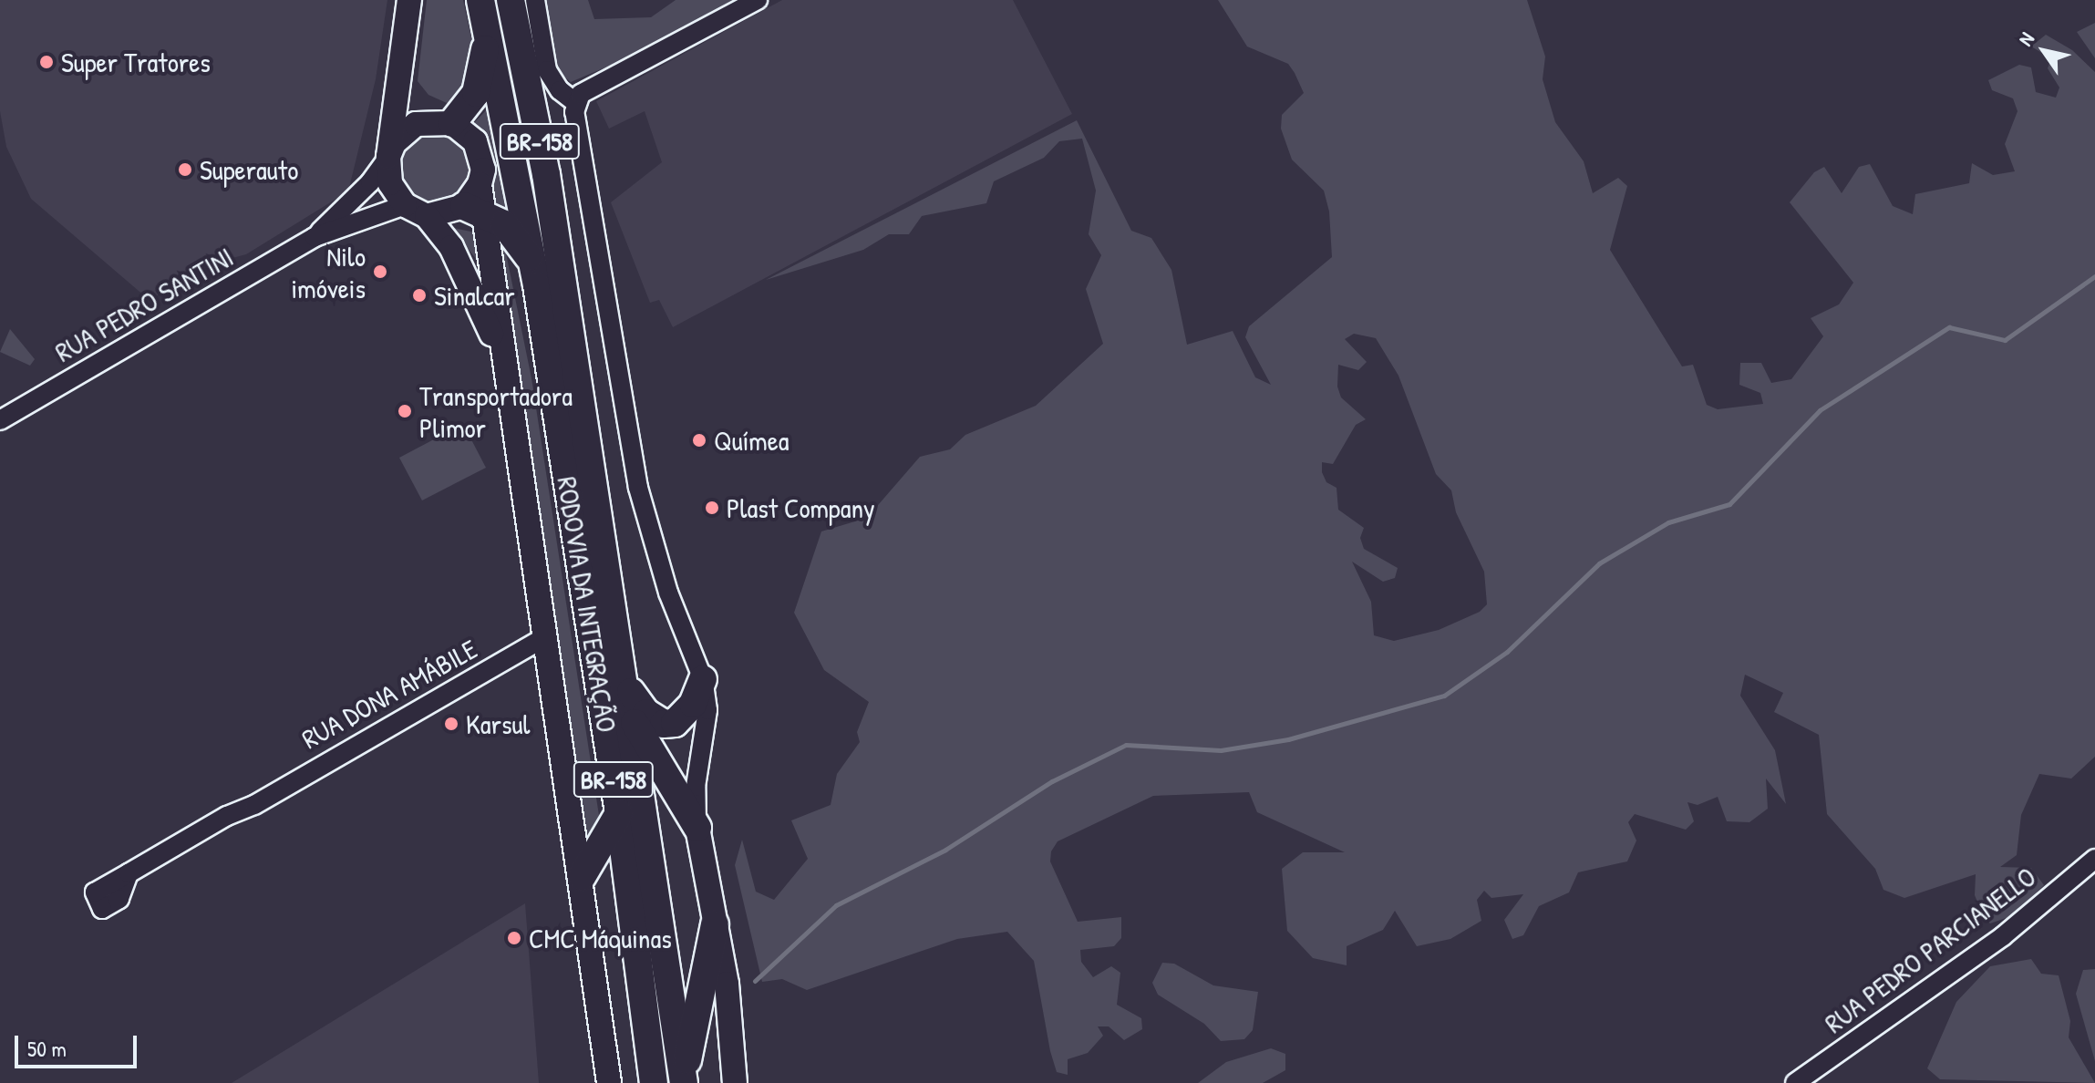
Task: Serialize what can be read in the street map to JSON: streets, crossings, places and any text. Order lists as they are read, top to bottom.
{
  "streets": {
    "highway": ["BR-158", "RODOVIA DA INTEGRAÇÃO"],
    "street": ["RUA PEDRO SANTINI", "RUA DONA AMÁBILE", "RUA PEDRO PARCIANELLO"]
  },
  "crossings": [
    ["BR-158", "RUA PEDRO SANTINI"],
    ["BR-158", "RODOVIA DA INTEGRAÇÃO"],
    ["BR-158", "RUA DONA AMÁBILE"]
  ],
  "places": [
    "Super Tratores",
    "Superauto",
    "Nilo imóveis",
    "Sinalcar",
    "Transportadora Plimor",
    "Químea",
    "Plast Company",
    "Karsul",
    "CMC Máquinas"
  ],
  "scale_bar": "50 m",
  "north": "top left"
}
